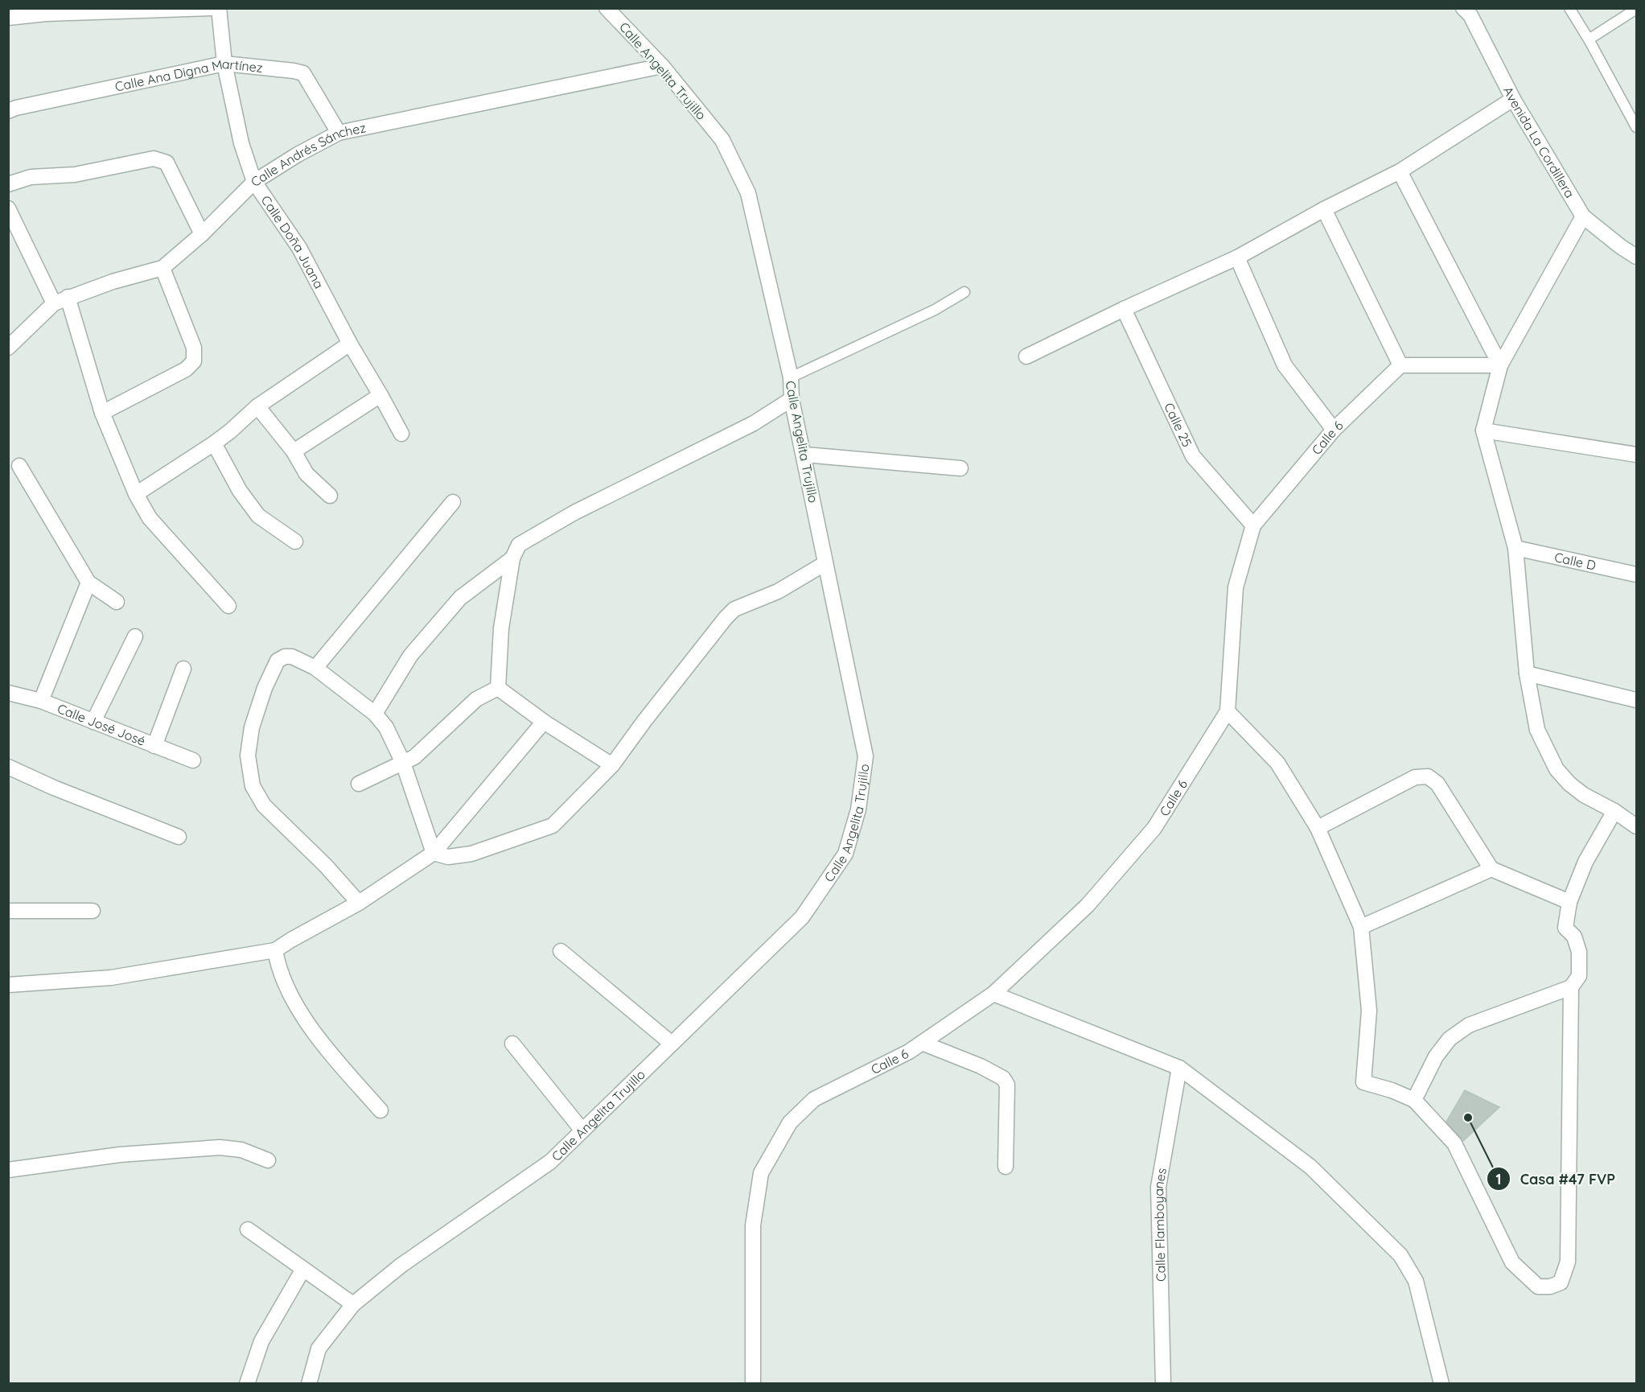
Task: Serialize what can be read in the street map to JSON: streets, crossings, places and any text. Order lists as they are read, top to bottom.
{
  "streets": {
    "street": [
      "Calle Angelita Trujillo",
      "Calle Ana Digna Martínez",
      "Avenida La Cordillera",
      "Calle Andrés Sánchez",
      "Calle Doña Juana",
      "Calle 25",
      "Calle 6",
      "Calle D",
      "Calle José José",
      "Calle Flamboyanes"
    ]
  },
  "crossings": [
    ["Calle Angelita Trujillo", "Calle Andrés Sánchez"],
    ["Calle Ana Digna Martínez", "Calle Andrés Sánchez"],
    ["Calle Ana Digna Martínez", "Calle Doña Juana"],
    ["Calle Andrés Sánchez", "Calle Doña Juana"],
    ["Calle 25", "Calle 6"]
  ],
  "places": ["Casa #47 FVP"]
}
